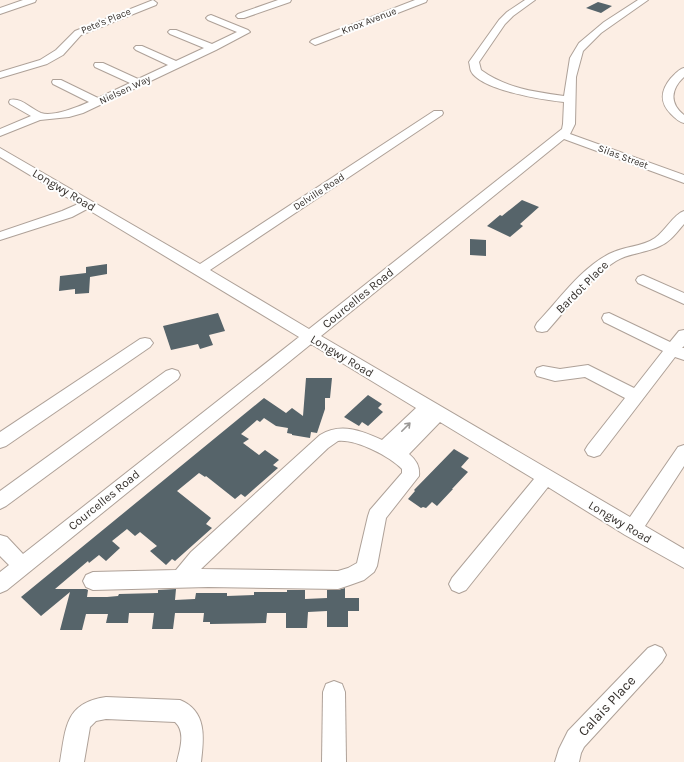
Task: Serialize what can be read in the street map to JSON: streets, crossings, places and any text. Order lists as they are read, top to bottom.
{
  "streets": {
    "street": [
      "Pete's Place",
      "Knox Avenue",
      "Nielsen Way",
      "Silas Street",
      "Longwy Road",
      "Delville Road",
      "Bardot Place",
      "Courcelles Road",
      "Calais Place"
    ]
  },
  "crossings": [
    ["Silas Street", "Courcelles Road"],
    ["Longwy Road", "Delville Road"],
    ["Longwy Road", "Courcelles Road"]
  ]
}
